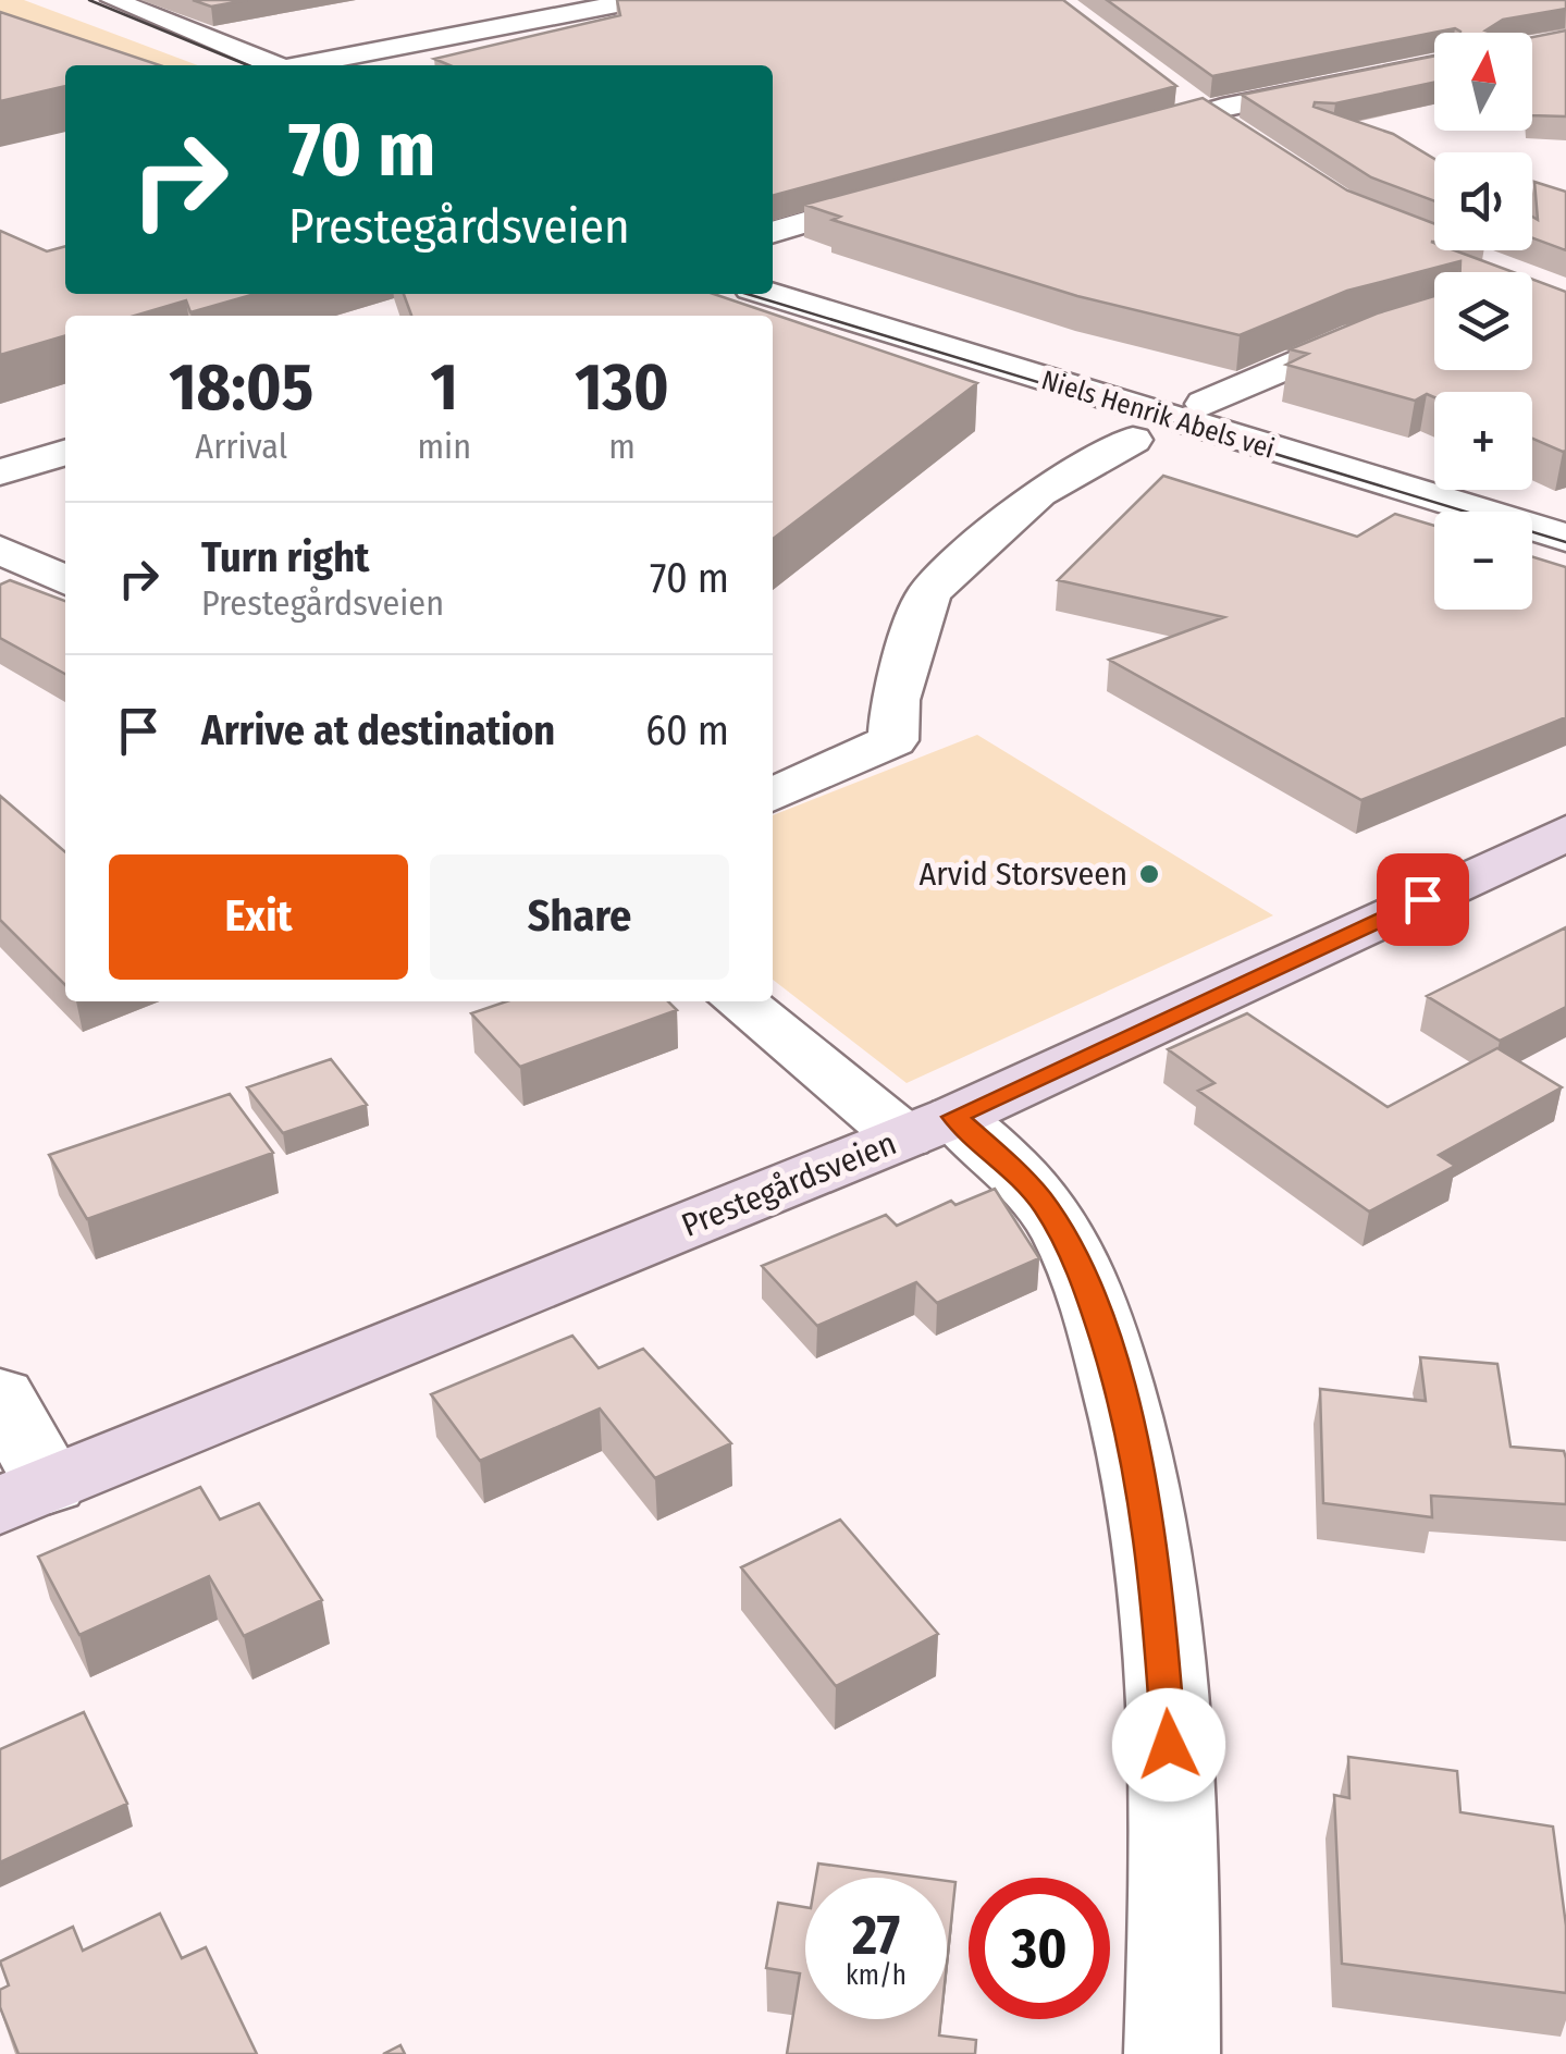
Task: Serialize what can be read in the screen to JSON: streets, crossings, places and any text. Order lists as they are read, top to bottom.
{
  "streets": {
    "street": ["Niels Henrik Abels vei", "Prestegårdsveien"]
  },
  "places": ["Arvid Storsveen"],
  "north": "top",
  "page": {
    "map_buttons": ["+", "−"],
    "turn": ["70 m", "Prestegårdsveien"],
    "eta": [
      "18:05",
      "Arrival",
      "1",
      "min",
      "130",
      "m"
    ],
    "list": [
      {
        "name": "Turn right",
        "note": "Prestegårdsveien",
        "value": "70 m"
      },
      {
        "name": "Arrive at destination",
        "value": "60 m"
      }
    ],
    "buttons": ["Exit", "Share"],
    "speed": "27 km/h",
    "limit": "30"
  }
}
